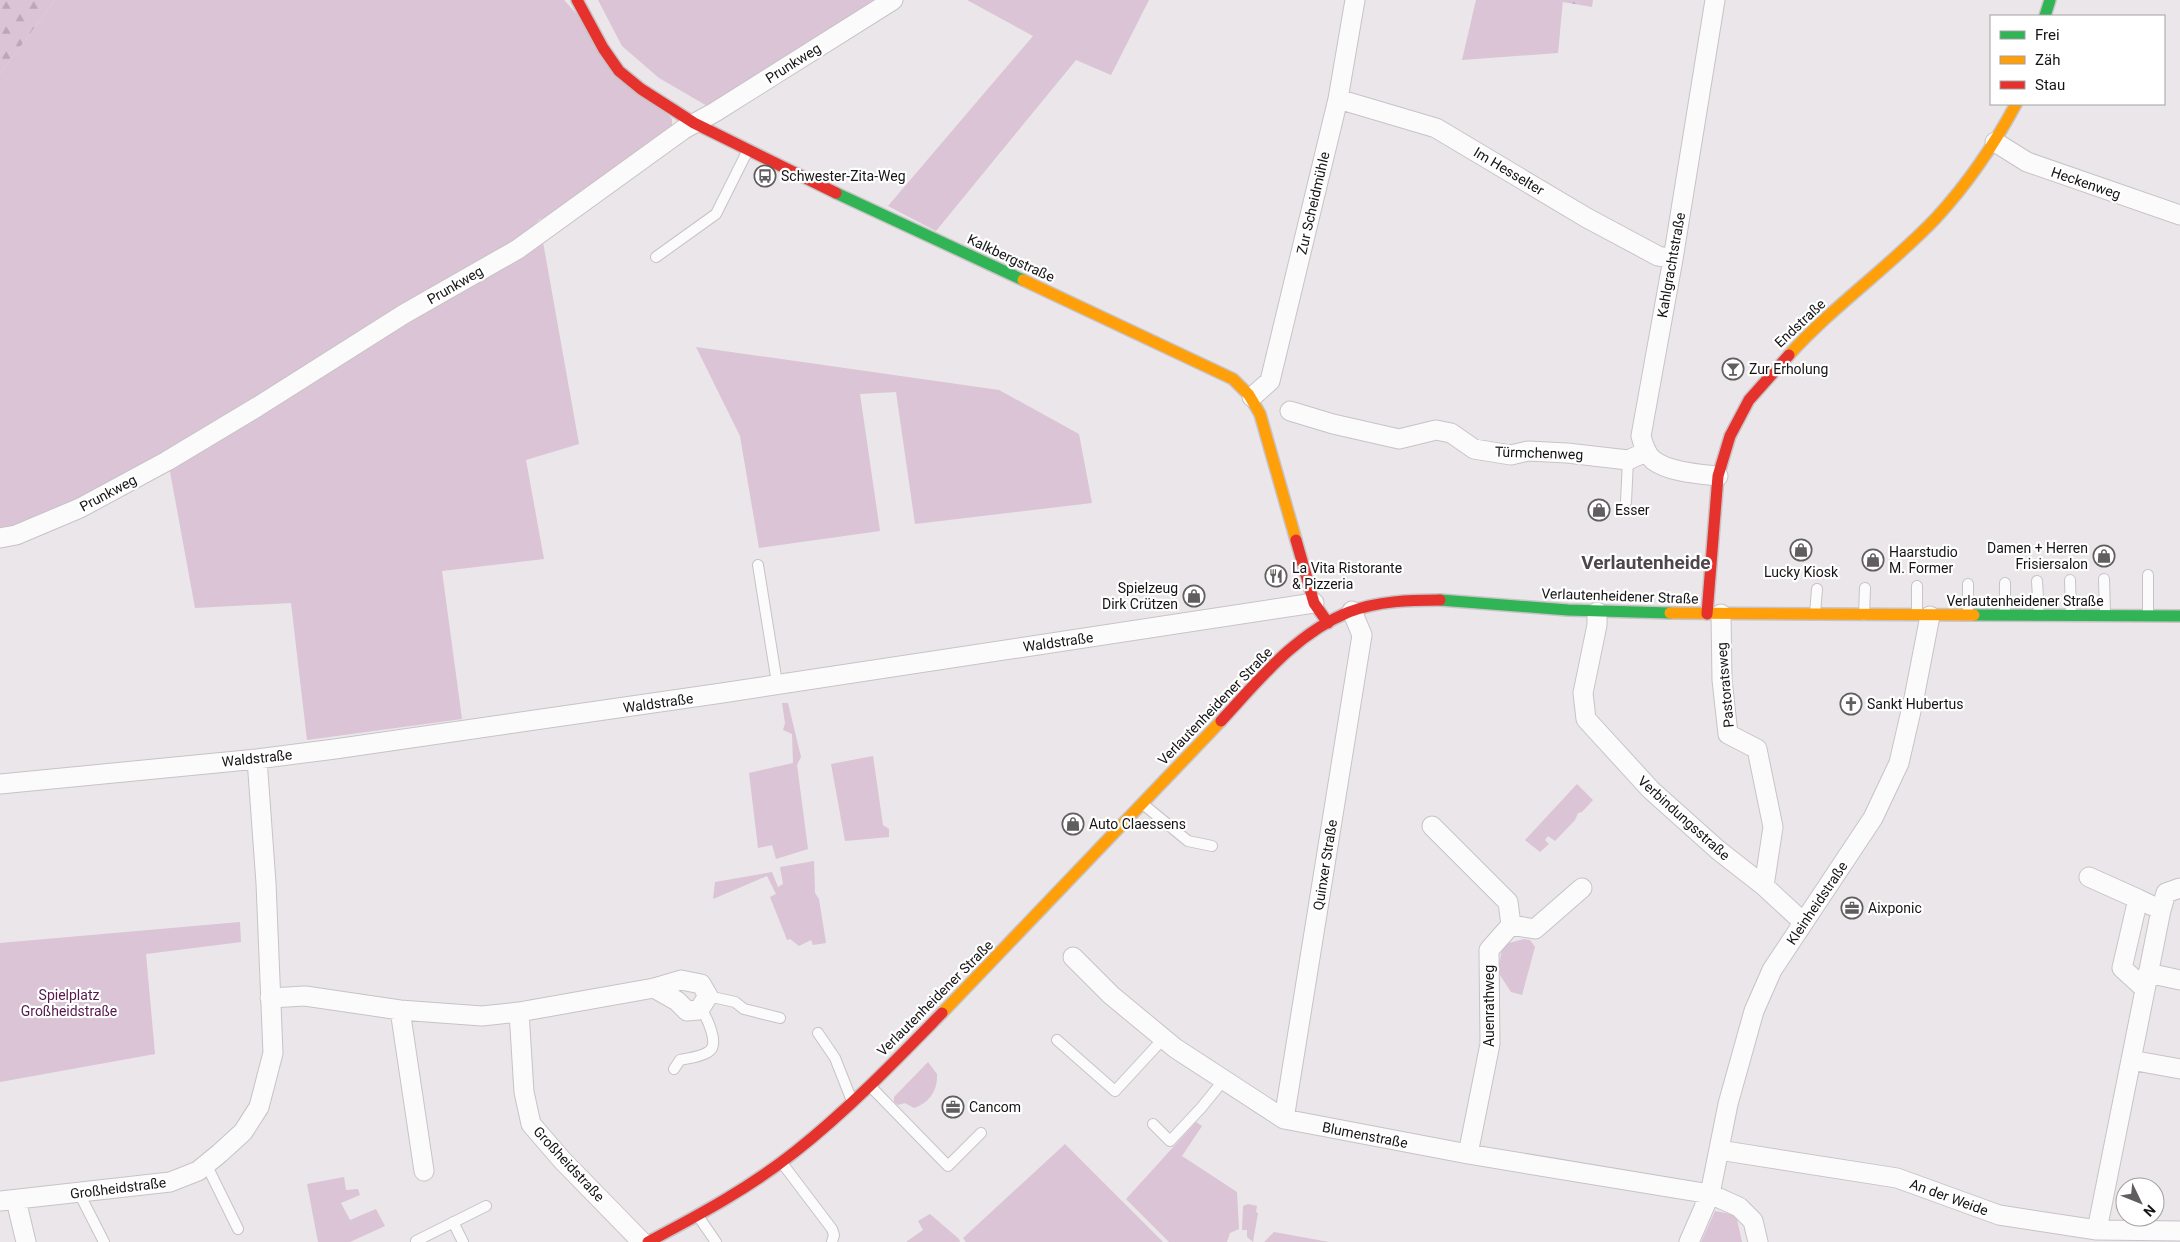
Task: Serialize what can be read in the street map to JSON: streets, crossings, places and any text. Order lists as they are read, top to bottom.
{
  "streets": {
    "main road": ["Kalkbergstraße", "Endstraße", "Verlautenheidener Straße"],
    "street": [
      "Prunkweg",
      "Im Hesselter",
      "Heckenweg",
      "Zur Scheidmühle",
      "Kahlgrachtstraße",
      "Türmchenweg",
      "Waldstraße",
      "Pastoratsweg",
      "Verbindungsstraße",
      "Quinxer Straße",
      "Kleinheidstraße",
      "Auenrathweg",
      "Blumenstraße",
      "Großheidstraße",
      "An der Weide"
    ]
  },
  "crossings": [
    ["Prunkweg", "Kalkbergstraße"],
    ["Im Hesselter", "Zur Scheidmühle"],
    ["Im Hesselter", "Kahlgrachtstraße"],
    ["Heckenweg", "Endstraße"],
    ["Zur Scheidmühle", "Kalkbergstraße"],
    ["Kalkbergstraße", "Verlautenheidener Straße"],
    ["Kalkbergstraße", "Waldstraße"],
    ["Endstraße", "Verlautenheidener Straße"],
    ["Endstraße", "Pastoratsweg"],
    ["Verlautenheidener Straße", "Pastoratsweg"],
    ["Verlautenheidener Straße", "Verbindungsstraße"],
    ["Verlautenheidener Straße", "Quinxer Straße"],
    ["Verlautenheidener Straße", "Kleinheidstraße"],
    ["Waldstraße", "Großheidstraße"],
    ["Pastoratsweg", "Verbindungsstraße"],
    ["Verbindungsstraße", "Kleinheidstraße"],
    ["Quinxer Straße", "Blumenstraße"],
    ["Kleinheidstraße", "Blumenstraße"],
    ["Kleinheidstraße", "An der Weide"],
    ["Auenrathweg", "Blumenstraße"]
  ],
  "districts": ["Verlautenheide"],
  "parks": ["Spielplatz Großheidstraße"],
  "places": {
    "bus stop": ["Schwester-Zita-Weg"],
    "bar": ["Zur Erholung"],
    "shop": [
      "Esser",
      "Lucky Kiosk",
      "Damen + Herren Frisiersalon",
      "Haarstudio M. Former",
      "Spielzeug Dirk Crützen",
      "Auto Claessens"
    ],
    "restaurant": ["La Vita Ristorante & Pizzeria"],
    "church": ["Sankt Hubertus"],
    "office": ["Aixponic", "Cancom"]
  },
  "legend": ["Frei", "Zäh", "Stau"],
  "north": "bottom right"
}
